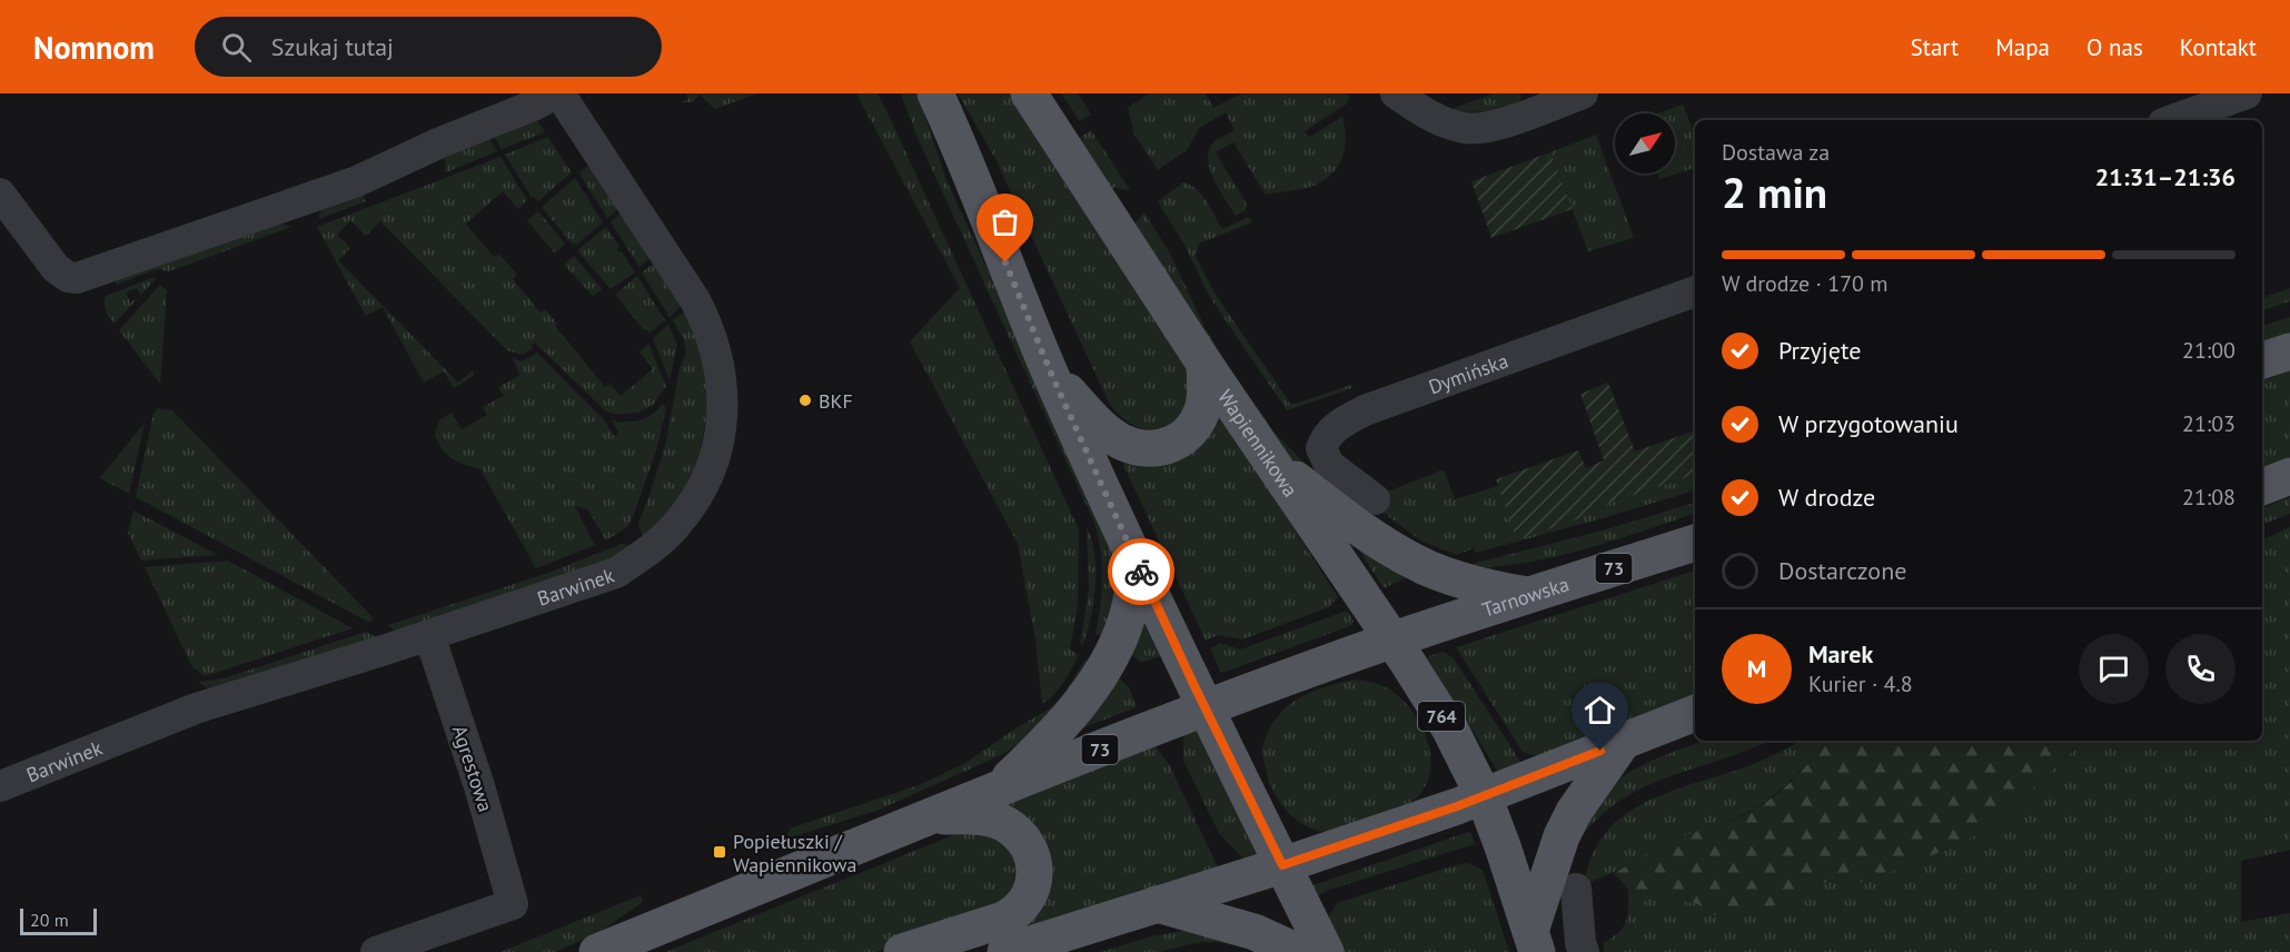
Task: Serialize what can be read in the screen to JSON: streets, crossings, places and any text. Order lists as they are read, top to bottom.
{
  "streets": {
    "main road": [
      "Wapiennikowa",
      "73",
      "Tarnowska",
      "764"
    ],
    "street": ["Dymińska", "Barwinek", "Agrestowa"]
  },
  "crossings": [
    ["Wapiennikowa", "73"],
    ["Wapiennikowa", "Tarnowska"],
    ["Wapiennikowa", "764"],
    ["73", "Tarnowska"],
    ["Barwinek", "Agrestowa"]
  ],
  "places": {
    "other": ["BKF"],
    "transit": ["Popiełuszki / Wapiennikowa"]
  },
  "scale_bar": "20 m",
  "north": "top right",
  "page": {
    "header": "Nomnom",
    "search": "Szukaj tutaj",
    "nav": [
      "Start",
      "Mapa",
      "O nas",
      "Kontakt"
    ],
    "heading": ["2 min", "Dostawa za", "21:31–21:36"],
    "panel": ["Marek", "Kurier · 4.8"],
    "bar": "W drodze · 170 m",
    "list": [
      ["Przyjęte", "21:00"],
      ["W przygotowaniu", "21:03"],
      ["W drodze", "21:08"],
      "Dostarczone"
    ],
    "round": "M",
    "scale": "20 m"
  }
}
